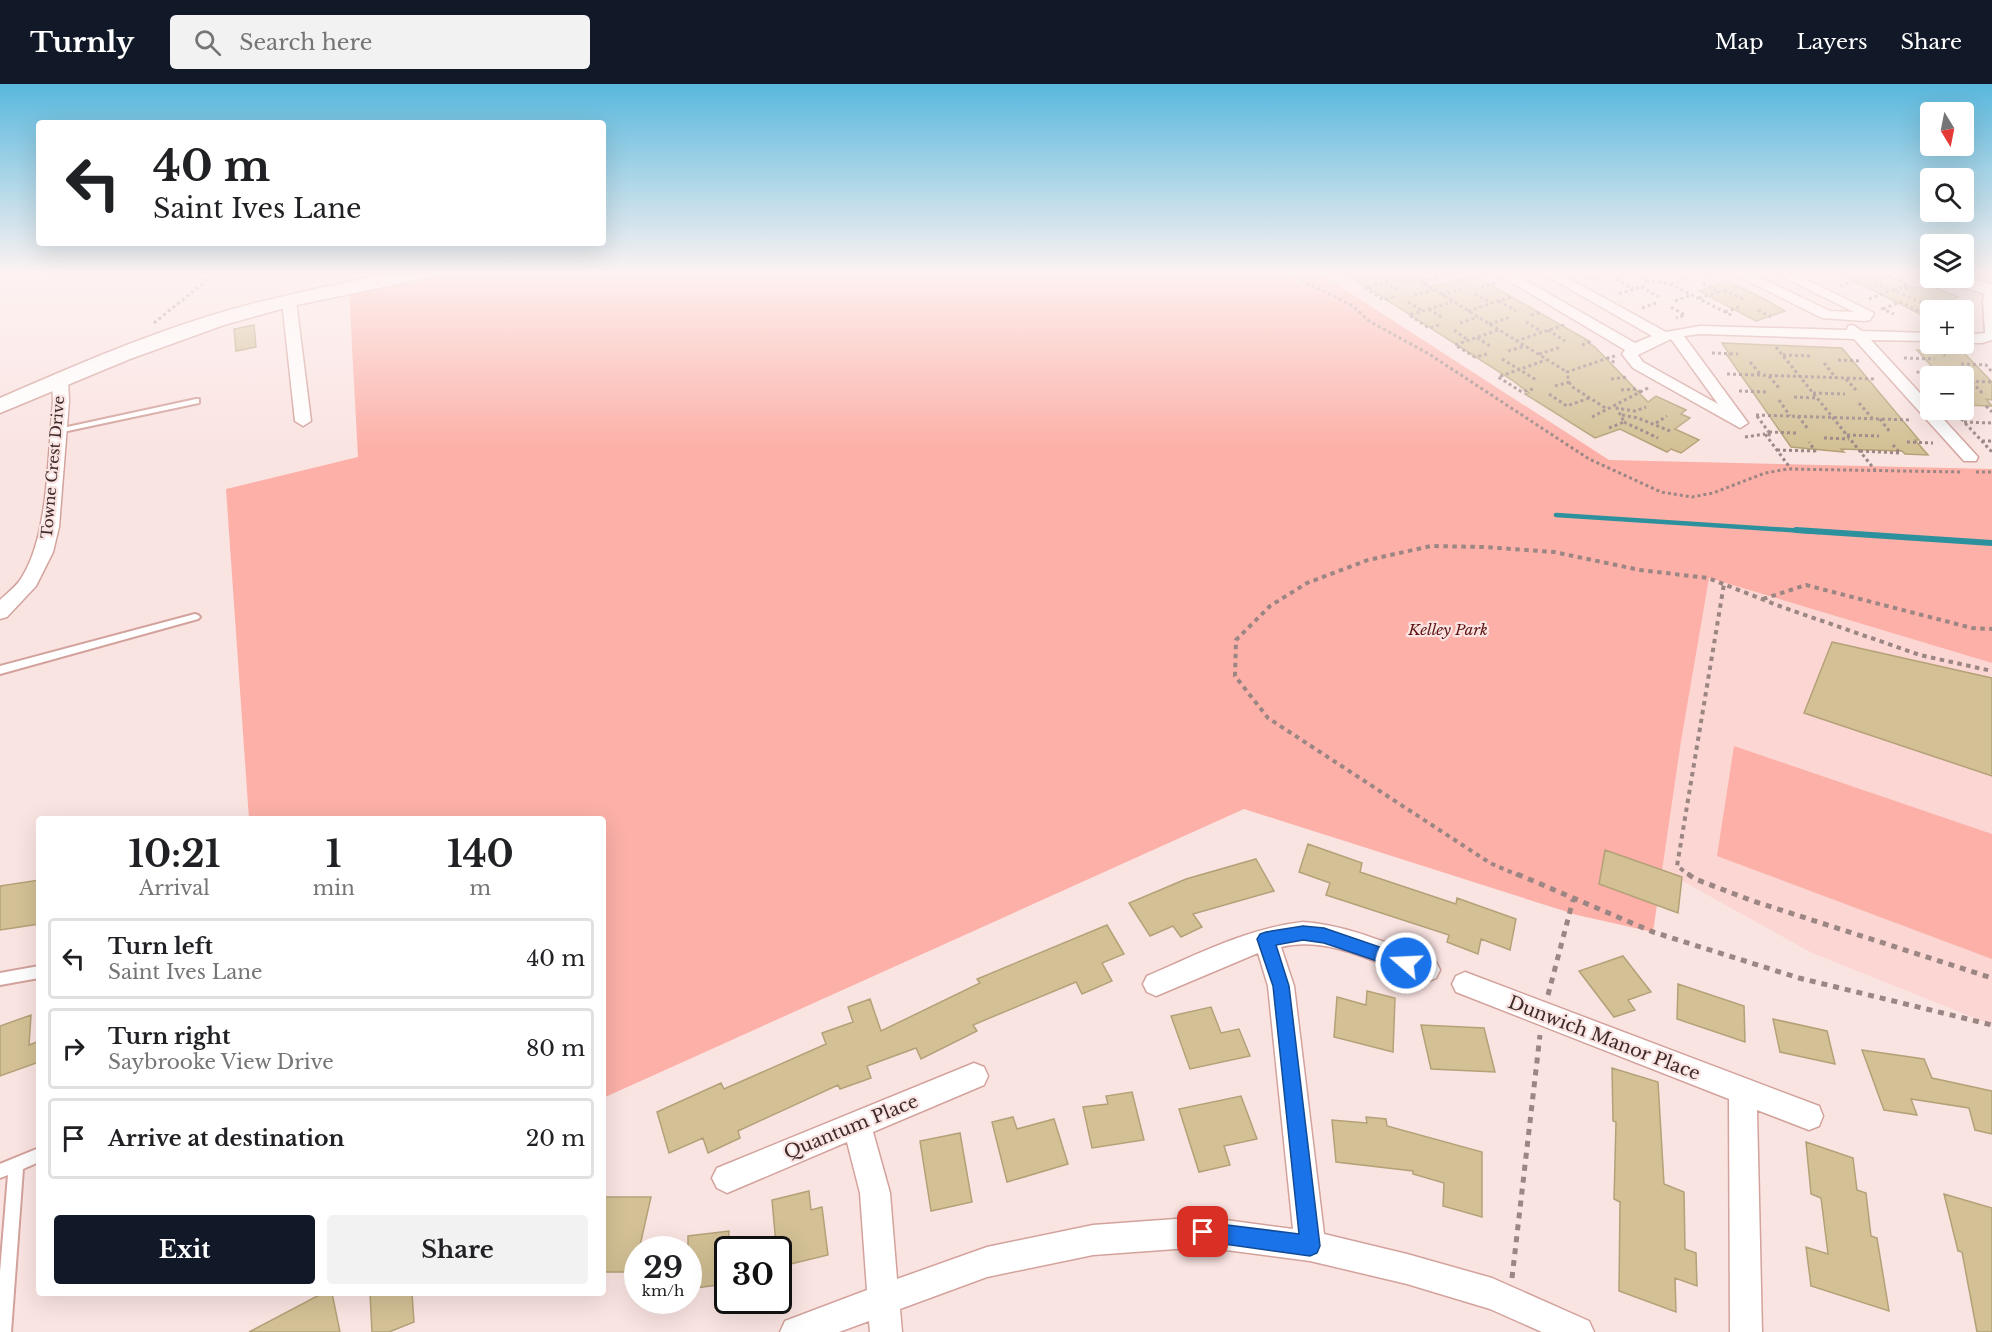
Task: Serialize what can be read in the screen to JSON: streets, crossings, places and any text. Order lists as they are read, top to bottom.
{
  "streets": {
    "street": ["Towne Crest Drive", "Dunwich Manor Place", "Quantum Place"]
  },
  "parks": ["Kelley Park"],
  "north": "bottom",
  "page": {
    "header": "Turnly",
    "search": "Search here",
    "nav": ["Map", "Layers", "Share"],
    "map_buttons": ["+", "−"],
    "turn": ["40 m", "Saint Ives Lane"],
    "eta": [
      "10:21",
      "Arrival",
      "1",
      "min",
      "140",
      "m"
    ],
    "list": [
      {
        "name": "Turn left",
        "note": "Saint Ives Lane",
        "value": "40 m"
      },
      {
        "name": "Turn right",
        "note": "Saybrooke View Drive",
        "value": "80 m"
      },
      {
        "name": "Arrive at destination",
        "value": "20 m"
      }
    ],
    "buttons": ["Exit", "Share"],
    "speed": "29 km/h",
    "limit": "30"
  }
}
